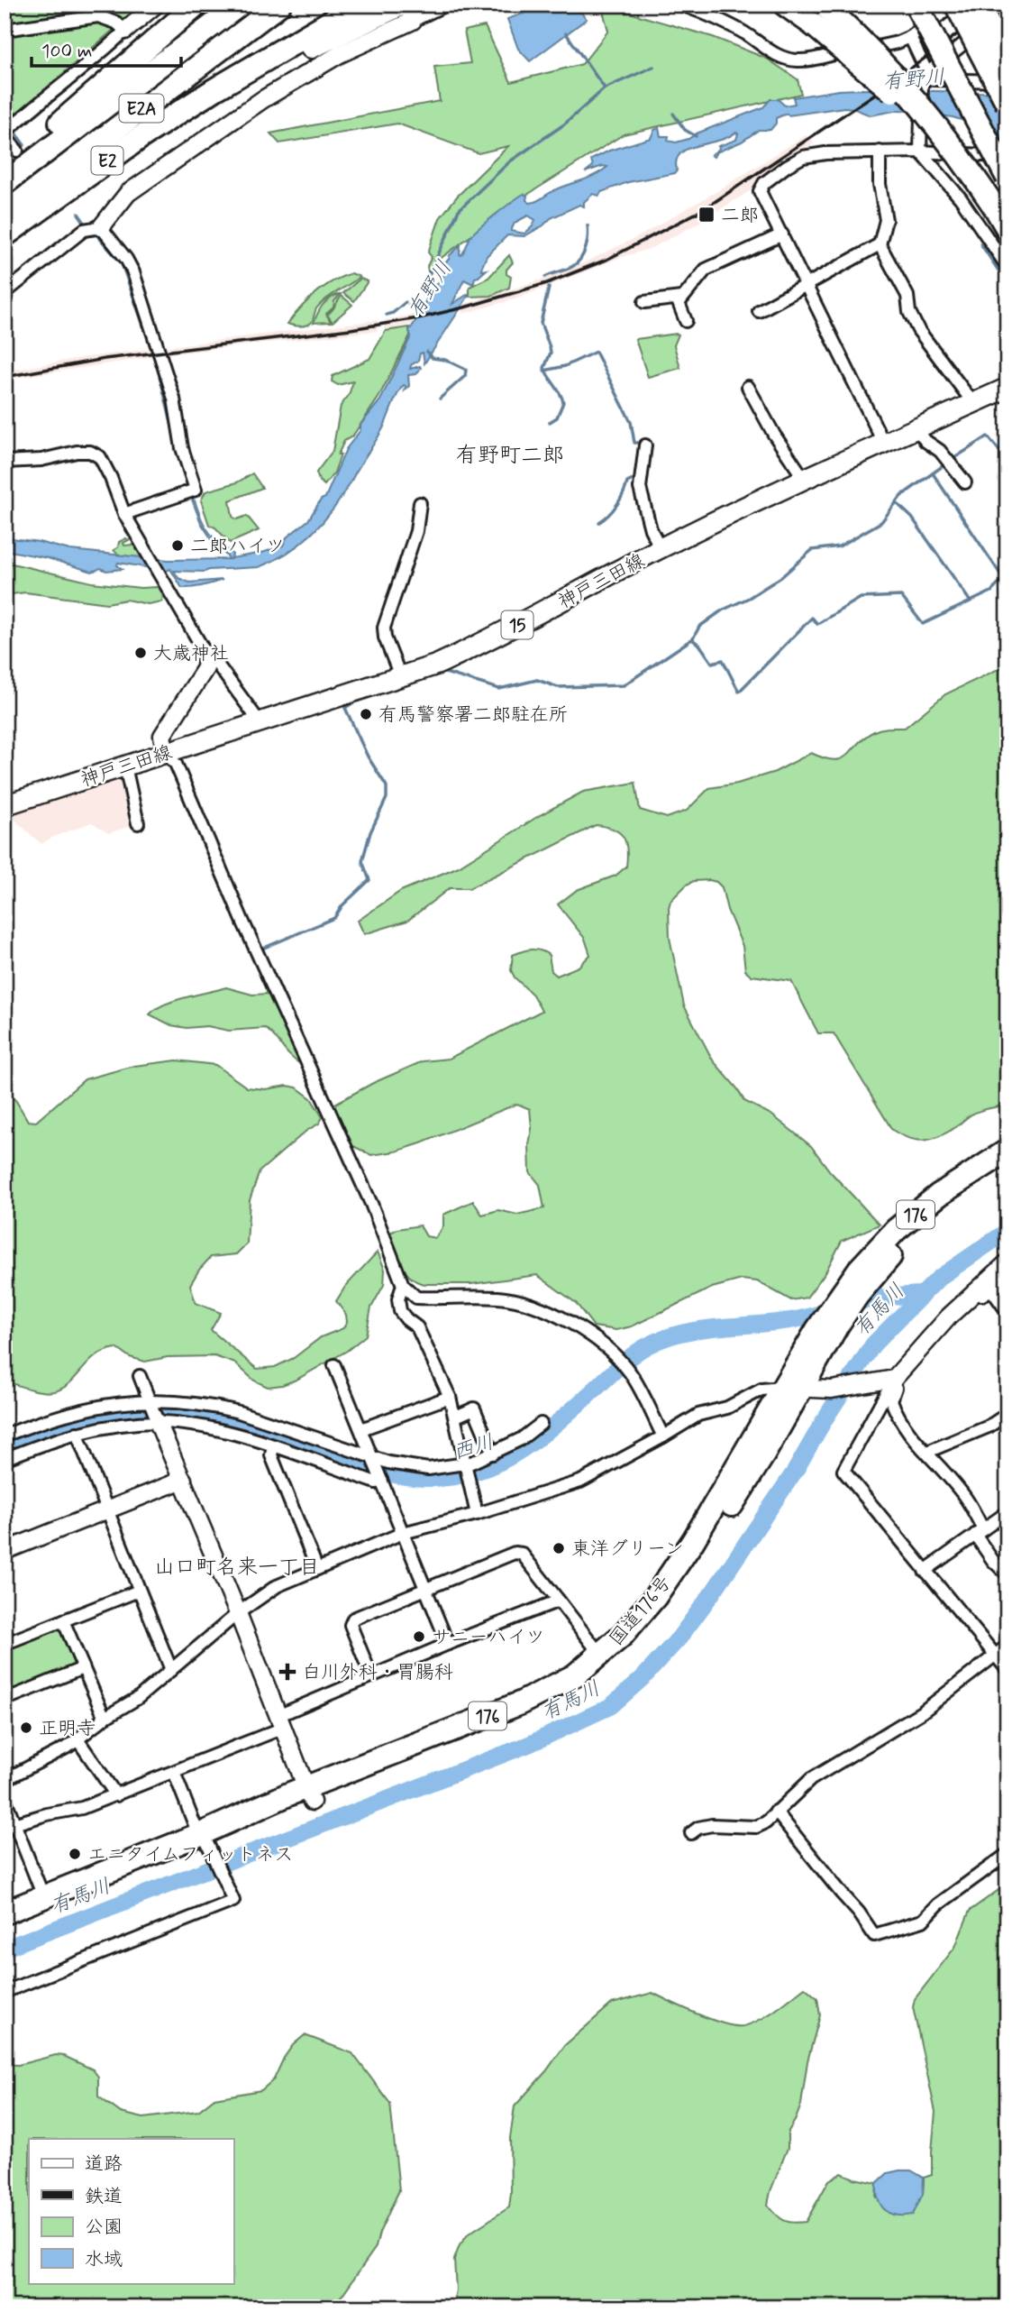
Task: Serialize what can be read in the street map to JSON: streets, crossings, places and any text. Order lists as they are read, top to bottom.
{
  "streets": {
    "highway": [
      "E2A",
      "E2",
      "176",
      "国道176号"
    ],
    "main road": ["神戸三田線", "15"]
  },
  "districts": ["有野町二郎", "山口町名来一丁目"],
  "water": ["有野川", "有馬川", "西川"],
  "places": {
    "transit": ["二郎"],
    "other": [
      "二郎ハイツ",
      "大歳神社",
      "有馬警察署二郎駐在所",
      "東洋グリーン",
      "サニーハイツ",
      "正明寺",
      "エニタイムフィットネス"
    ],
    "health": ["白川外科・胃腸科"]
  },
  "legend": [
    "道路",
    "鉄道",
    "公園",
    "水域"
  ],
  "scale_bar": "100 m"
}
